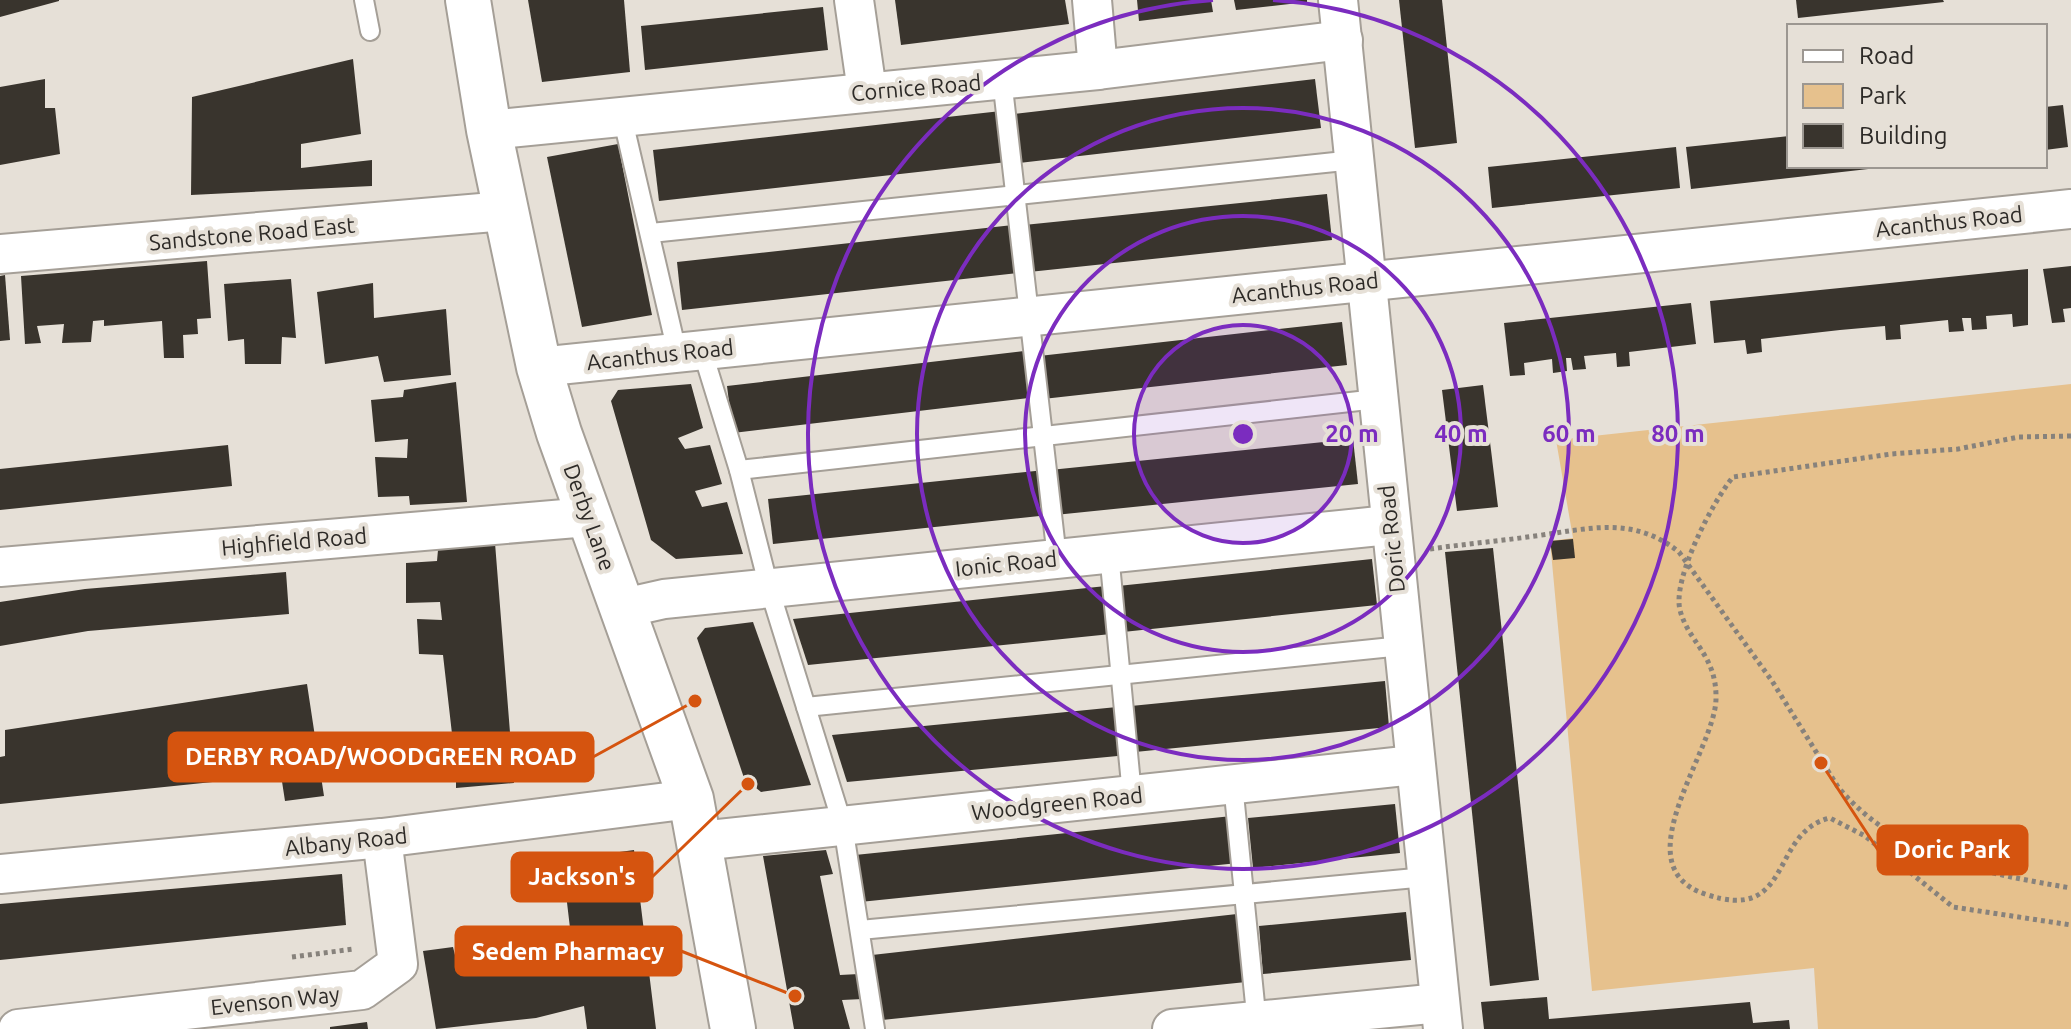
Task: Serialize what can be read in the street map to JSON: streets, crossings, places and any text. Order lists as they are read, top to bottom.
{
  "streets": {
    "street": [
      "Cornice Road",
      "Acanthus Road",
      "Sandstone Road East",
      "Derby Lane",
      "Doric Road",
      "Highfield Road",
      "Ionic Road",
      "Woodgreen Road",
      "Albany Road",
      "Evenson Way"
    ]
  },
  "crossings": [
    ["Cornice Road", "Derby Lane"],
    ["Cornice Road", "Doric Road"],
    ["Acanthus Road", "Derby Lane"],
    ["Acanthus Road", "Doric Road"],
    ["Sandstone Road East", "Derby Lane"],
    ["Derby Lane", "Highfield Road"],
    ["Derby Lane", "Ionic Road"],
    ["Derby Lane", "Woodgreen Road"],
    ["Derby Lane", "Albany Road"],
    ["Doric Road", "Ionic Road"],
    ["Doric Road", "Woodgreen Road"],
    ["Albany Road", "Evenson Way"]
  ],
  "places": [
    "DERBY ROAD/WOODGREEN ROAD",
    "Doric Park",
    "Jackson's",
    "Sedem Pharmacy"
  ],
  "legend": ["Road", "Park", "Building"],
  "rings": [
    "20 m",
    "40 m",
    "60 m",
    "80 m"
  ]
}
